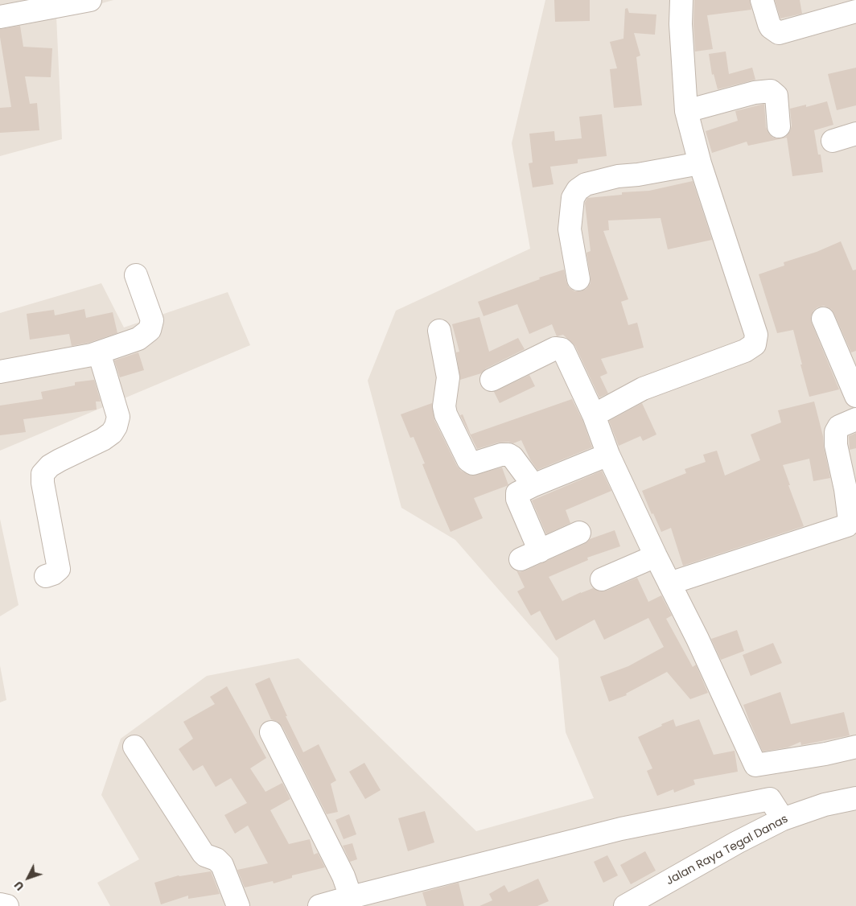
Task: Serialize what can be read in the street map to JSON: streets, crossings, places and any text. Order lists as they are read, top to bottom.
{
  "streets": {
    "street": ["Jalan Raya Tegal Danas"]
  },
  "north": "bottom left"
}
